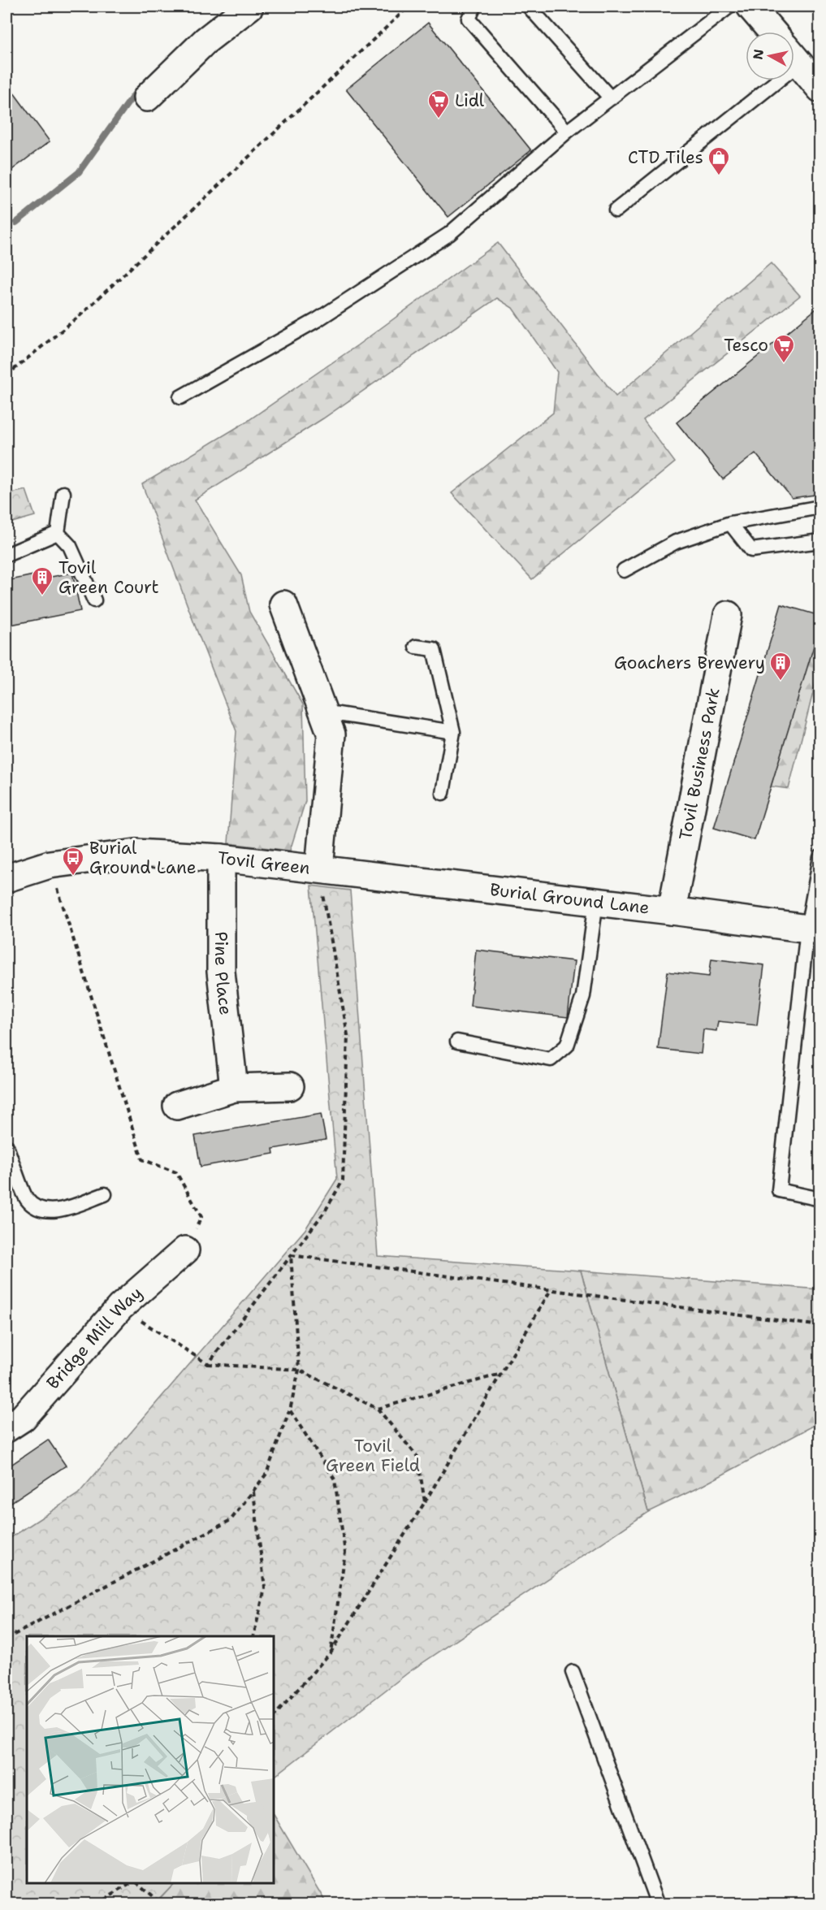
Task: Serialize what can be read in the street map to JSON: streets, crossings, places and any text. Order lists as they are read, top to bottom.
{
  "streets": {
    "street": [
      "Tovil Business Park",
      "Tovil Green",
      "Burial Ground Lane",
      "Pine Place",
      "Bridge Mill Way"
    ]
  },
  "crossings": [
    ["Tovil Business Park", "Burial Ground Lane"],
    ["Tovil Green", "Burial Ground Lane"],
    ["Tovil Green", "Pine Place"]
  ],
  "parks": ["Tovil Green Field"],
  "places": {
    "supermarket": ["Lidl", "Tesco"],
    "shop": ["CTD Tiles"],
    "building": ["Tovil Green Court", "Goachers Brewery"],
    "bus stop": ["Burial Ground Lane"]
  },
  "north": "left"
}
